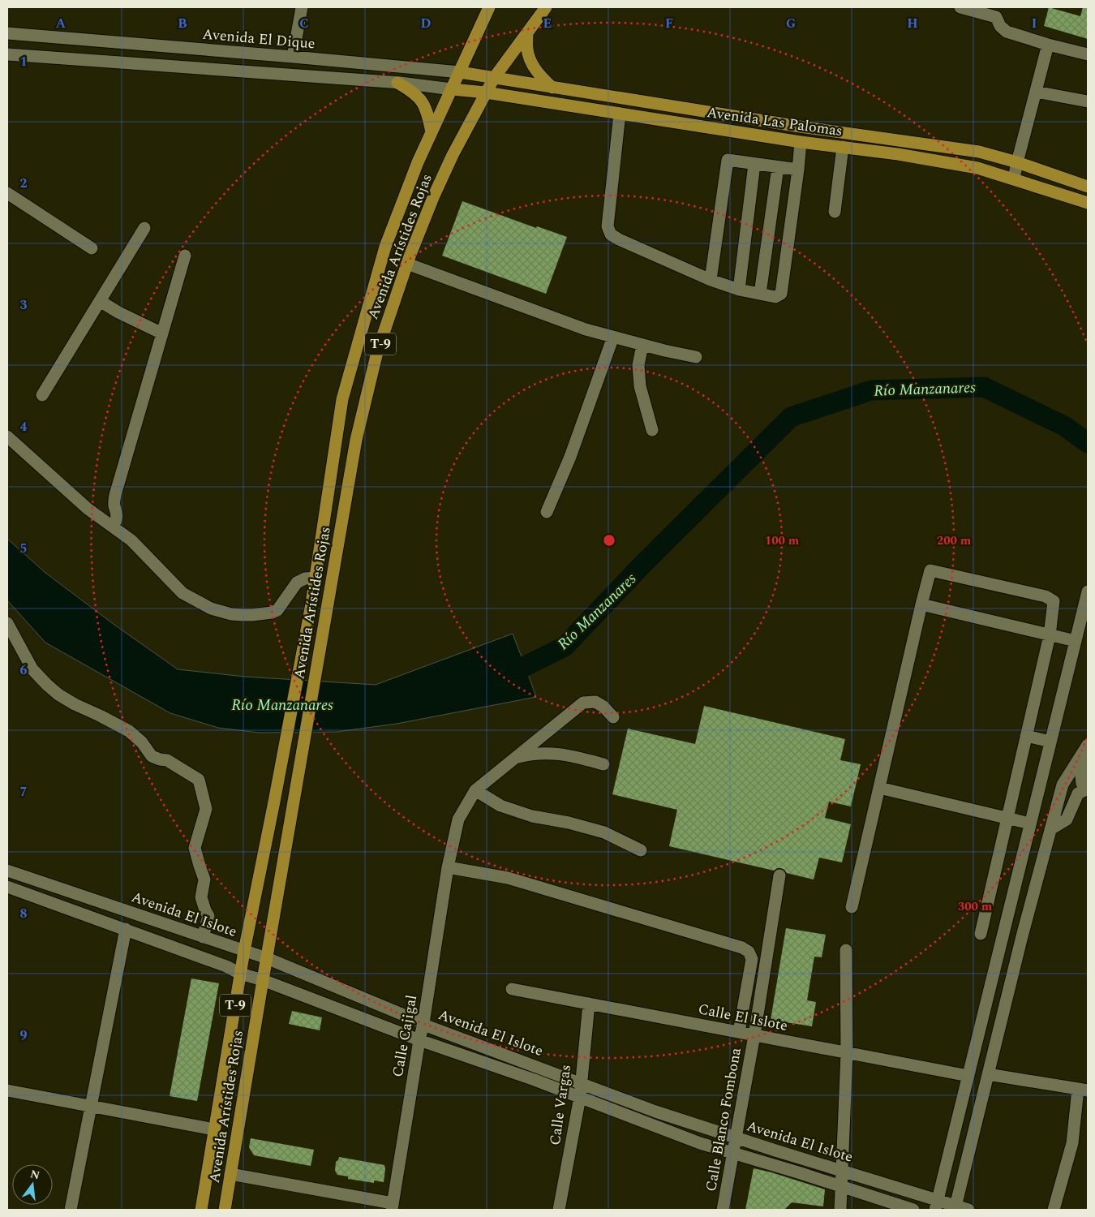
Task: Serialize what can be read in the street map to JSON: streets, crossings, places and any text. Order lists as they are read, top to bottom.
{
  "streets": {
    "main road": ["Avenida Las Palomas", "Avenida Arístides Rojas", "T-9"],
    "street": [
      "Avenida El Dique",
      "Avenida El Islote",
      "Calle El Islote",
      "Calle Cajigal",
      "Calle Vargas",
      "Calle Blanco Fombona"
    ]
  },
  "crossings": [
    ["Avenida El Dique", "Avenida Las Palomas"],
    ["Avenida El Dique", "T-9"],
    ["Avenida Las Palomas", "Avenida Arístides Rojas"],
    ["Avenida Las Palomas", "T-9"],
    ["Avenida Arístides Rojas", "T-9"],
    ["Avenida Arístides Rojas", "Avenida El Islote"],
    ["Avenida El Islote", "Calle Cajigal"],
    ["Avenida El Islote", "Calle Vargas"],
    ["Avenida El Islote", "Calle Blanco Fombona"],
    ["Calle El Islote", "Calle Vargas"],
    ["Calle El Islote", "Calle Blanco Fombona"]
  ],
  "water": ["Río Manzanares"],
  "north": "top",
  "grid": {
    "columns": [
      "A",
      "B",
      "C",
      "D",
      "E",
      "F",
      "G",
      "H",
      "I"
    ],
    "rows": [
      "1",
      "2",
      "3",
      "4",
      "5",
      "6",
      "7",
      "8",
      "9"
    ]
  },
  "rings": ["100 m", "200 m", "300 m"]
}
